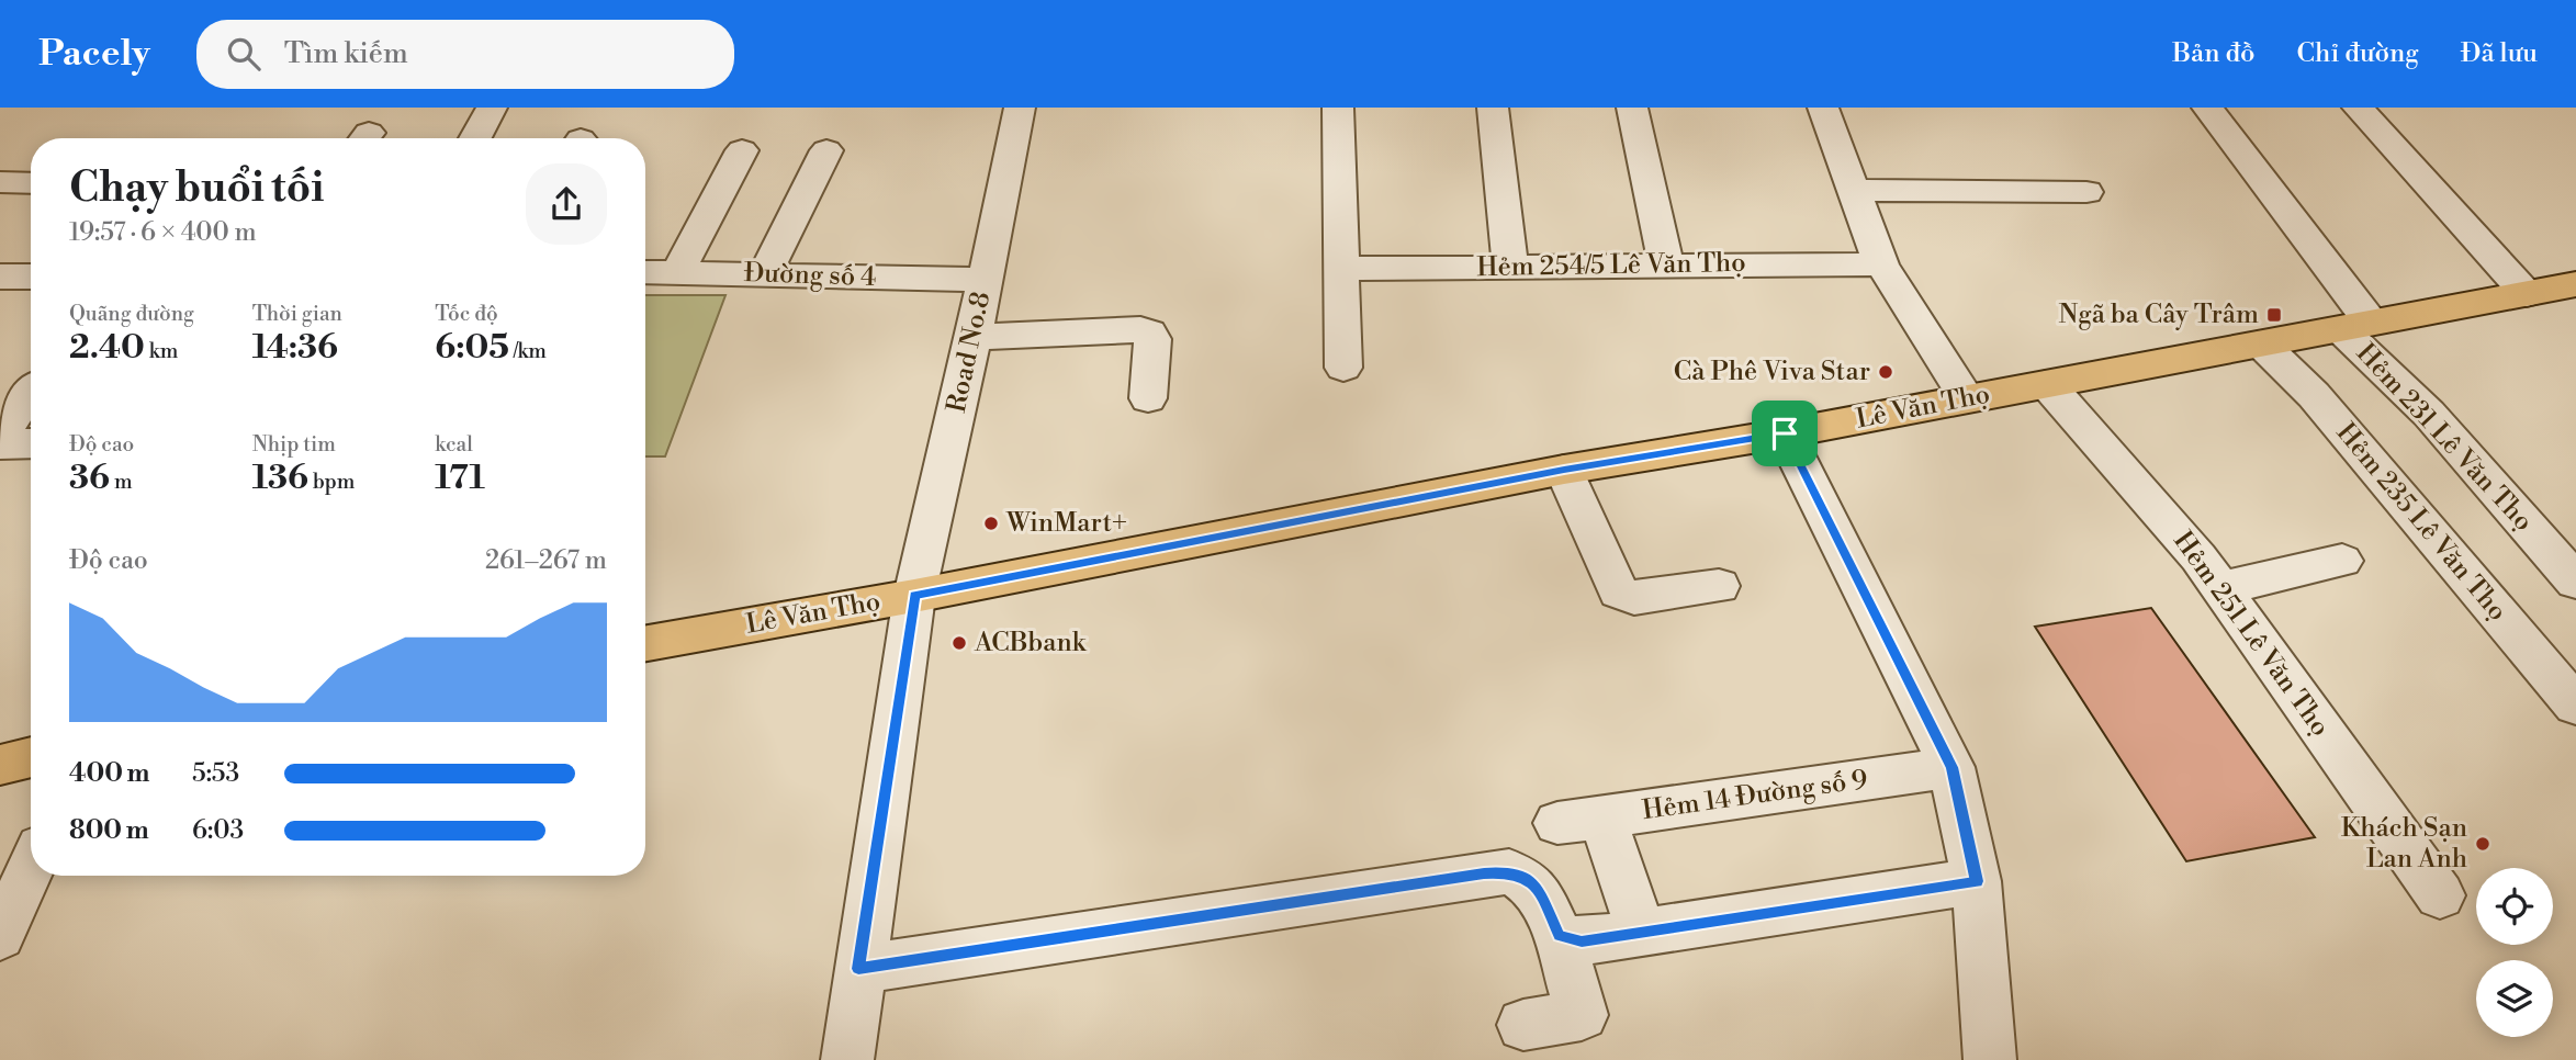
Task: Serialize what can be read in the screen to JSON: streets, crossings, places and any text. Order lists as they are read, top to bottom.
{
  "streets": {
    "main road": ["Lê Văn Thọ"],
    "street": [
      "Hẻm 254/5 Lê Văn Thọ",
      "Đường số 4",
      "Road No.8",
      "Hẻm 231 Lê Văn Thọ",
      "Hẻm 235 Lê Văn Thọ",
      "Hẻm 251 Lê Văn Thọ",
      "Hẻm 14 Đường số 9"
    ]
  },
  "crossings": [
    ["Đường số 4", "Road No.8"],
    ["Road No.8", "Lê Văn Thọ"],
    ["Lê Văn Thọ", "Hẻm 231 Lê Văn Thọ"],
    ["Lê Văn Thọ", "Hẻm 235 Lê Văn Thọ"],
    ["Lê Văn Thọ", "Hẻm 251 Lê Văn Thọ"]
  ],
  "places": {
    "transit": ["Ngã ba Cây Trâm"],
    "other": [
      "Cà Phê Viva Star",
      "WinMart+",
      "ACBbank",
      "Khách Sạn Lan Anh"
    ]
  },
  "page": {
    "header": "Pacely",
    "search": "Tìm kiếm",
    "nav": ["Bản đồ", "Chỉ đường", "Đã lưu"],
    "heading": ["Chạy buổi tối", "19:57 · 6 × 400 m"],
    "stats": [
      ["Quãng đường", "2.40 km"],
      ["Thời gian", "14:36"],
      ["Tốc độ", "6:05 /km"],
      ["Độ cao", "36 m"],
      ["Nhịp tim", "136 bpm"],
      ["kcal", "171"]
    ],
    "chart": ["Độ cao", "261–267 m"],
    "list": [
      {
        "name": "400 m",
        "note": "5:53"
      },
      {
        "name": "800 m",
        "note": "6:03"
      }
    ]
  }
}
